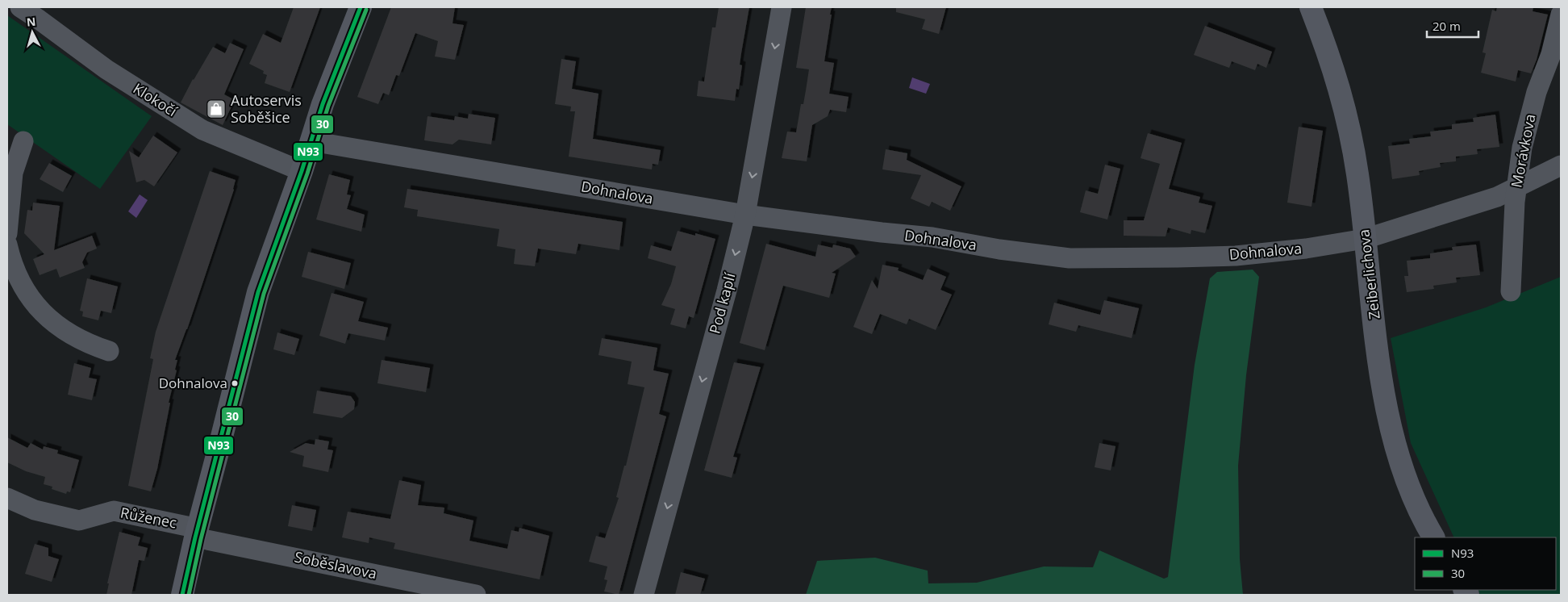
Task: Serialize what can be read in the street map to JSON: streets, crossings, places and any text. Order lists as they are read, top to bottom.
{
  "streets": {
    "street": [
      "Klokočí",
      "Morávkova",
      "Dohnalova",
      "Zeiberlichova",
      "Pod kaplí",
      "Růženec",
      "Soběslavova"
    ]
  },
  "crossings": [
    ["Morávkova", "Dohnalova"],
    ["Dohnalova", "Zeiberlichova"],
    ["Dohnalova", "Pod kaplí"],
    ["Růženec", "Soběslavova"]
  ],
  "one_way": ["Pod kaplí"],
  "places": {
    "shop": ["Autoservis Soběšice"],
    "other": ["Dohnalova"]
  },
  "lines": ["transit line N93", "transit line 30"],
  "legend": ["N93", "30"],
  "scale_bar": "20 m",
  "north": "top"
}
